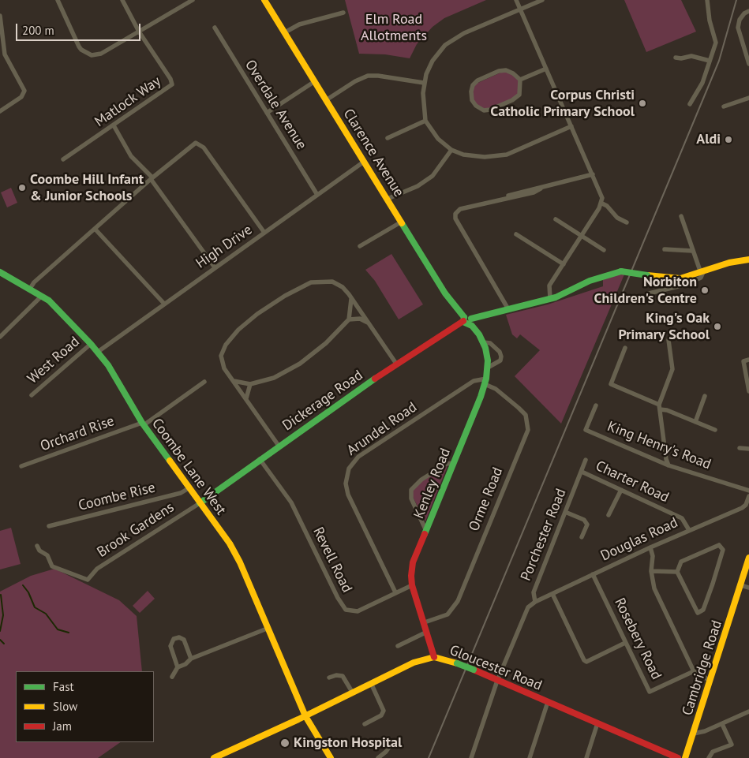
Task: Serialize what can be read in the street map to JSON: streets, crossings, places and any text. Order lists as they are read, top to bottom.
{
  "streets": {
    "street": [
      "Matlock Way",
      "Overdale Avenue",
      "Clarence Avenue",
      "High Drive",
      "West Road",
      "Dickerage Road",
      "Arundel Road",
      "Orchard Rise",
      "King Henry's Road",
      "Coombe Lane West",
      "Charter Road",
      "Kenley Road",
      "Coombe Rise",
      "Orme Road",
      "Brook Gardens",
      "Porchester Road",
      "Douglas Road",
      "Revell Road",
      "Rosebery Road",
      "Gloucester Road",
      "Cambridge Road"
    ]
  },
  "crossings": [
    ["Overdale Avenue", "High Drive"],
    ["Clarence Avenue", "High Drive"],
    ["Clarence Avenue", "Dickerage Road"],
    ["High Drive", "Coombe Lane West"],
    ["West Road", "Coombe Lane West"],
    ["Dickerage Road", "Coombe Lane West"],
    ["Dickerage Road", "Brook Gardens"],
    ["Dickerage Road", "Revell Road"],
    ["Arundel Road", "Kenley Road"],
    ["Arundel Road", "Orme Road"],
    ["Arundel Road", "Revell Road"],
    ["Orchard Rise", "Coombe Lane West"],
    ["Coombe Lane West", "Coombe Rise"],
    ["Coombe Lane West", "Brook Gardens"],
    ["Coombe Lane West", "Gloucester Road"],
    ["Charter Road", "Porchester Road"],
    ["Charter Road", "Douglas Road"],
    ["Kenley Road", "Orme Road"],
    ["Kenley Road", "Revell Road"],
    ["Kenley Road", "Gloucester Road"],
    ["Porchester Road", "Douglas Road"],
    ["Porchester Road", "Gloucester Road"],
    ["Douglas Road", "Rosebery Road"]
  ],
  "parks": ["Elm Road Allotments"],
  "places": [
    "Corpus Christi Catholic Primary School",
    "Aldi",
    "Coombe Hill Infant & Junior Schools",
    "Norbiton Children's Centre",
    "King's Oak Primary School",
    "Kingston Hospital"
  ],
  "legend": ["Fast", "Slow", "Jam"],
  "scale_bar": "200 m"
}
